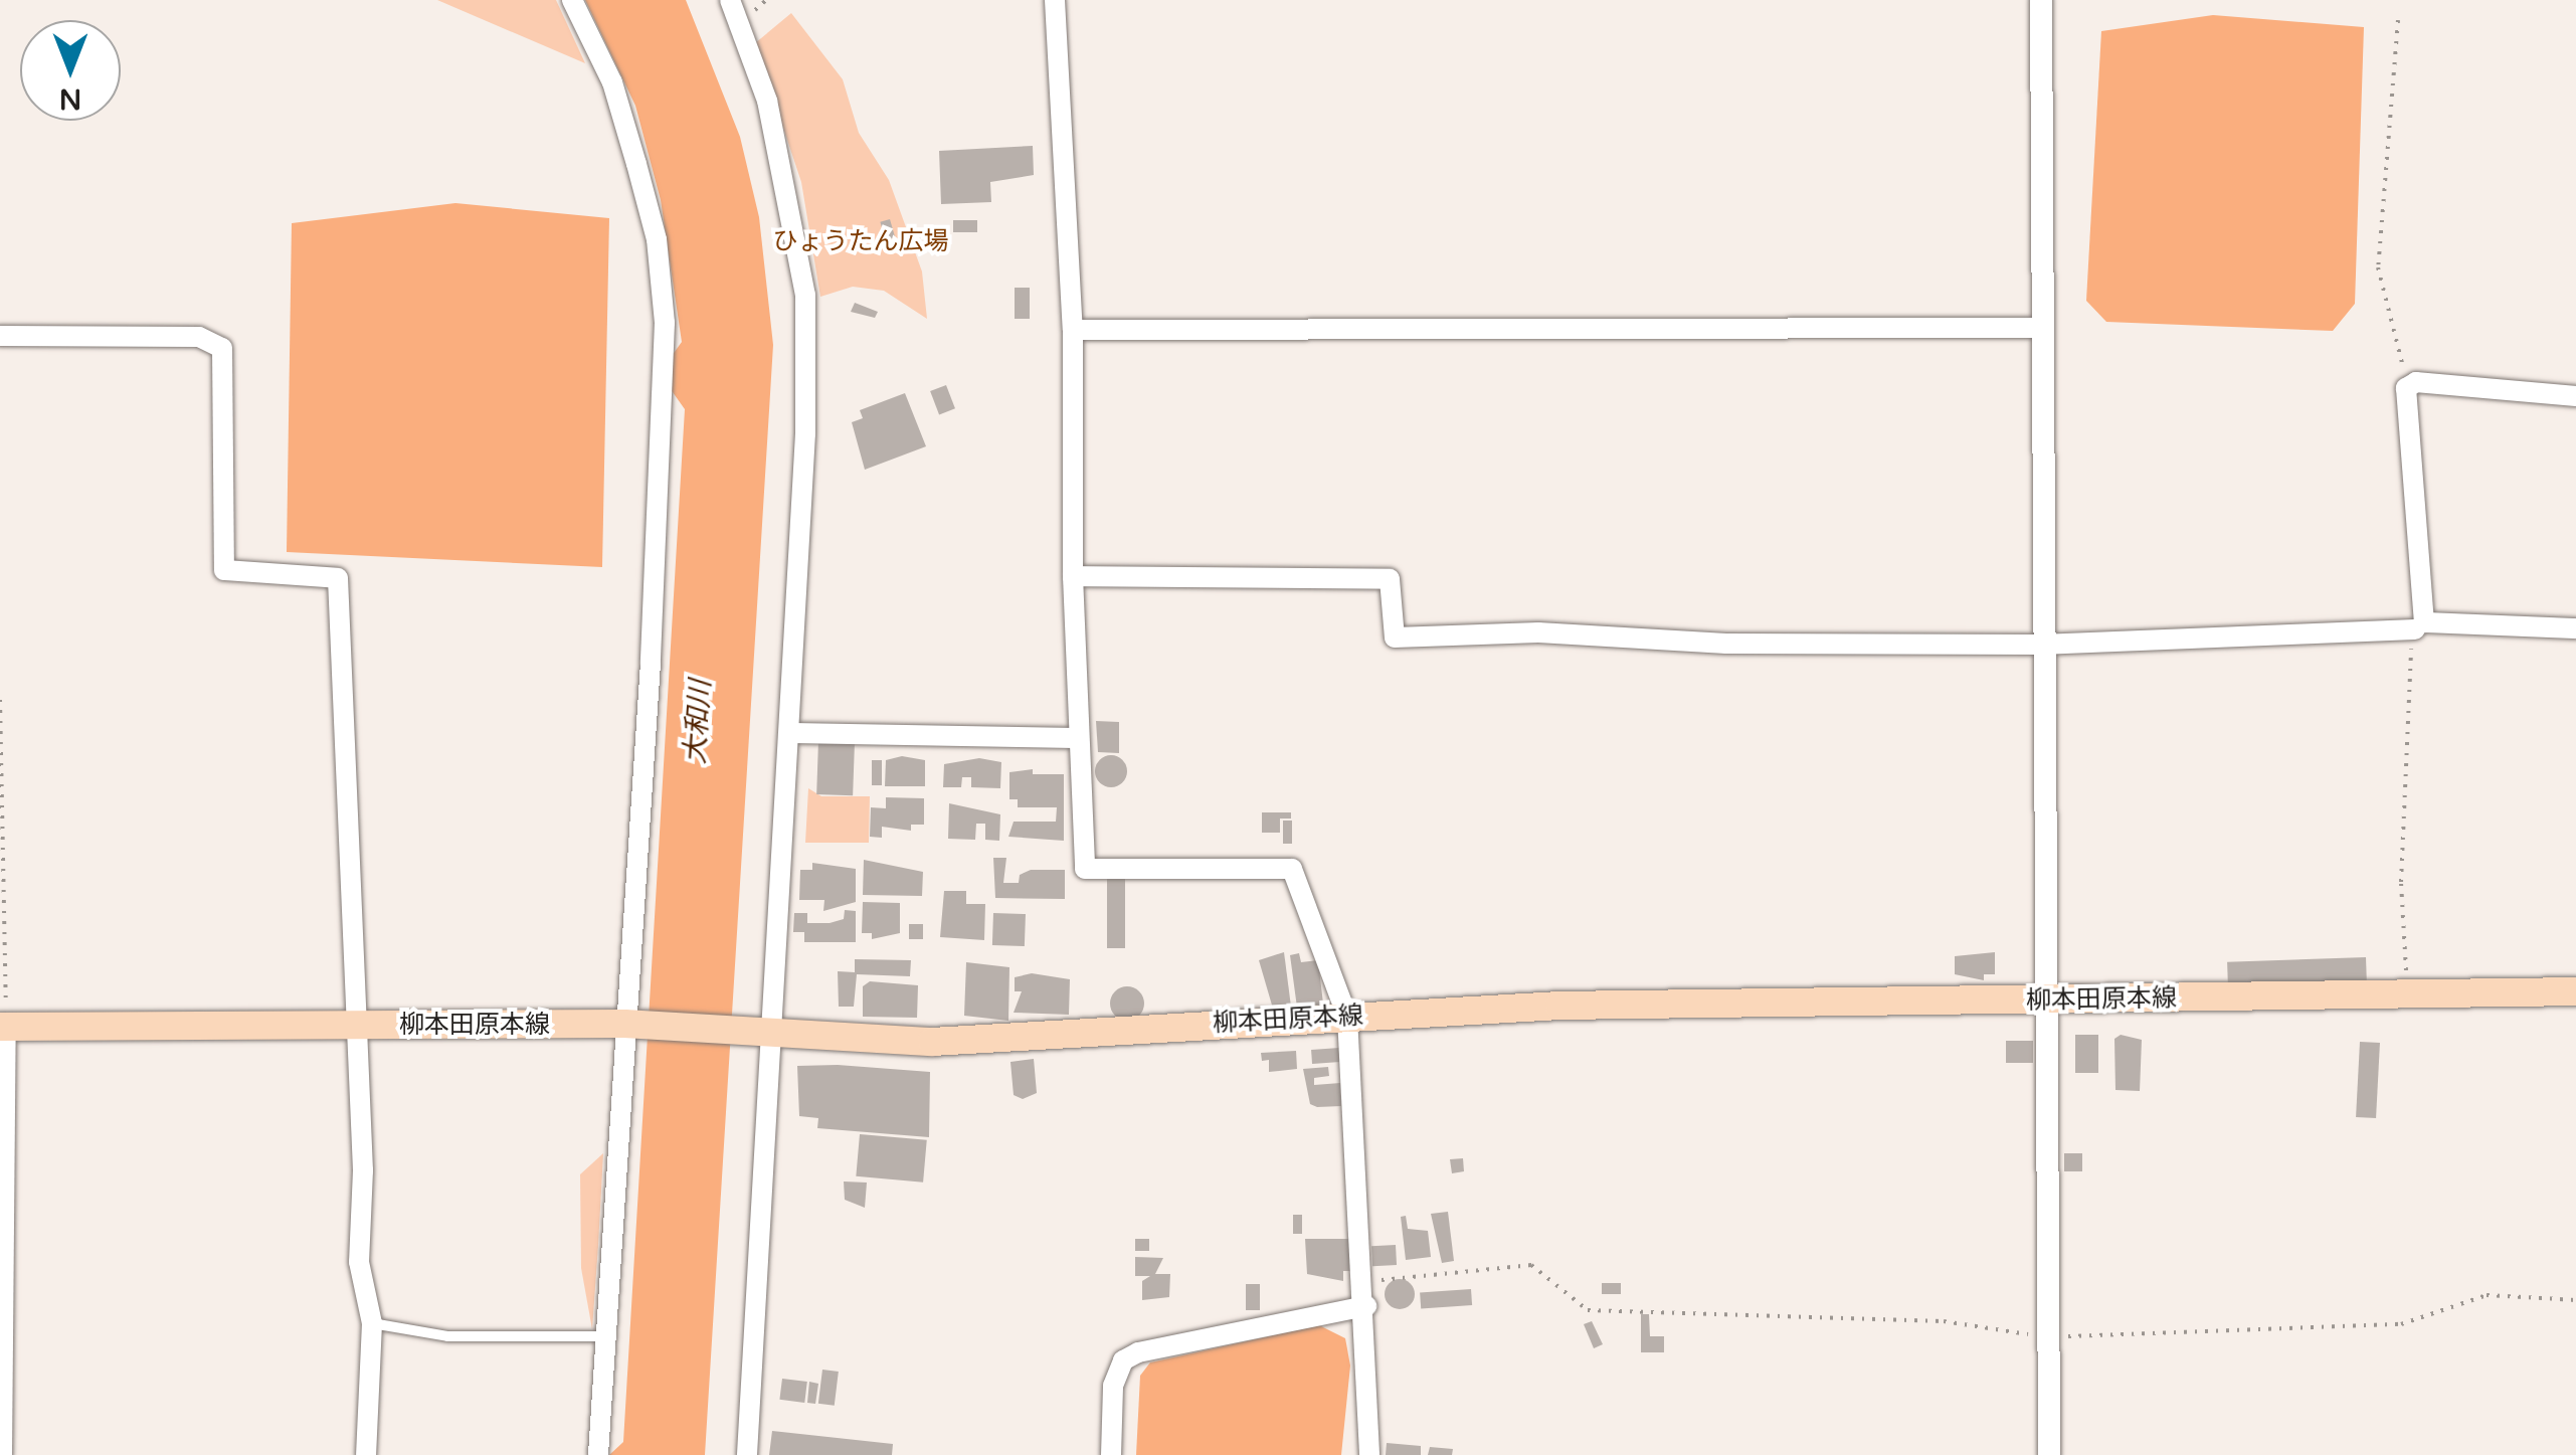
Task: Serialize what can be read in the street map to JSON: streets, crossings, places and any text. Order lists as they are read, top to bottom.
{
  "streets": {
    "main road": ["柳本田原本線"]
  },
  "water": ["大和川"],
  "parks": ["ひょうたん広場"],
  "north": "bottom"
}
